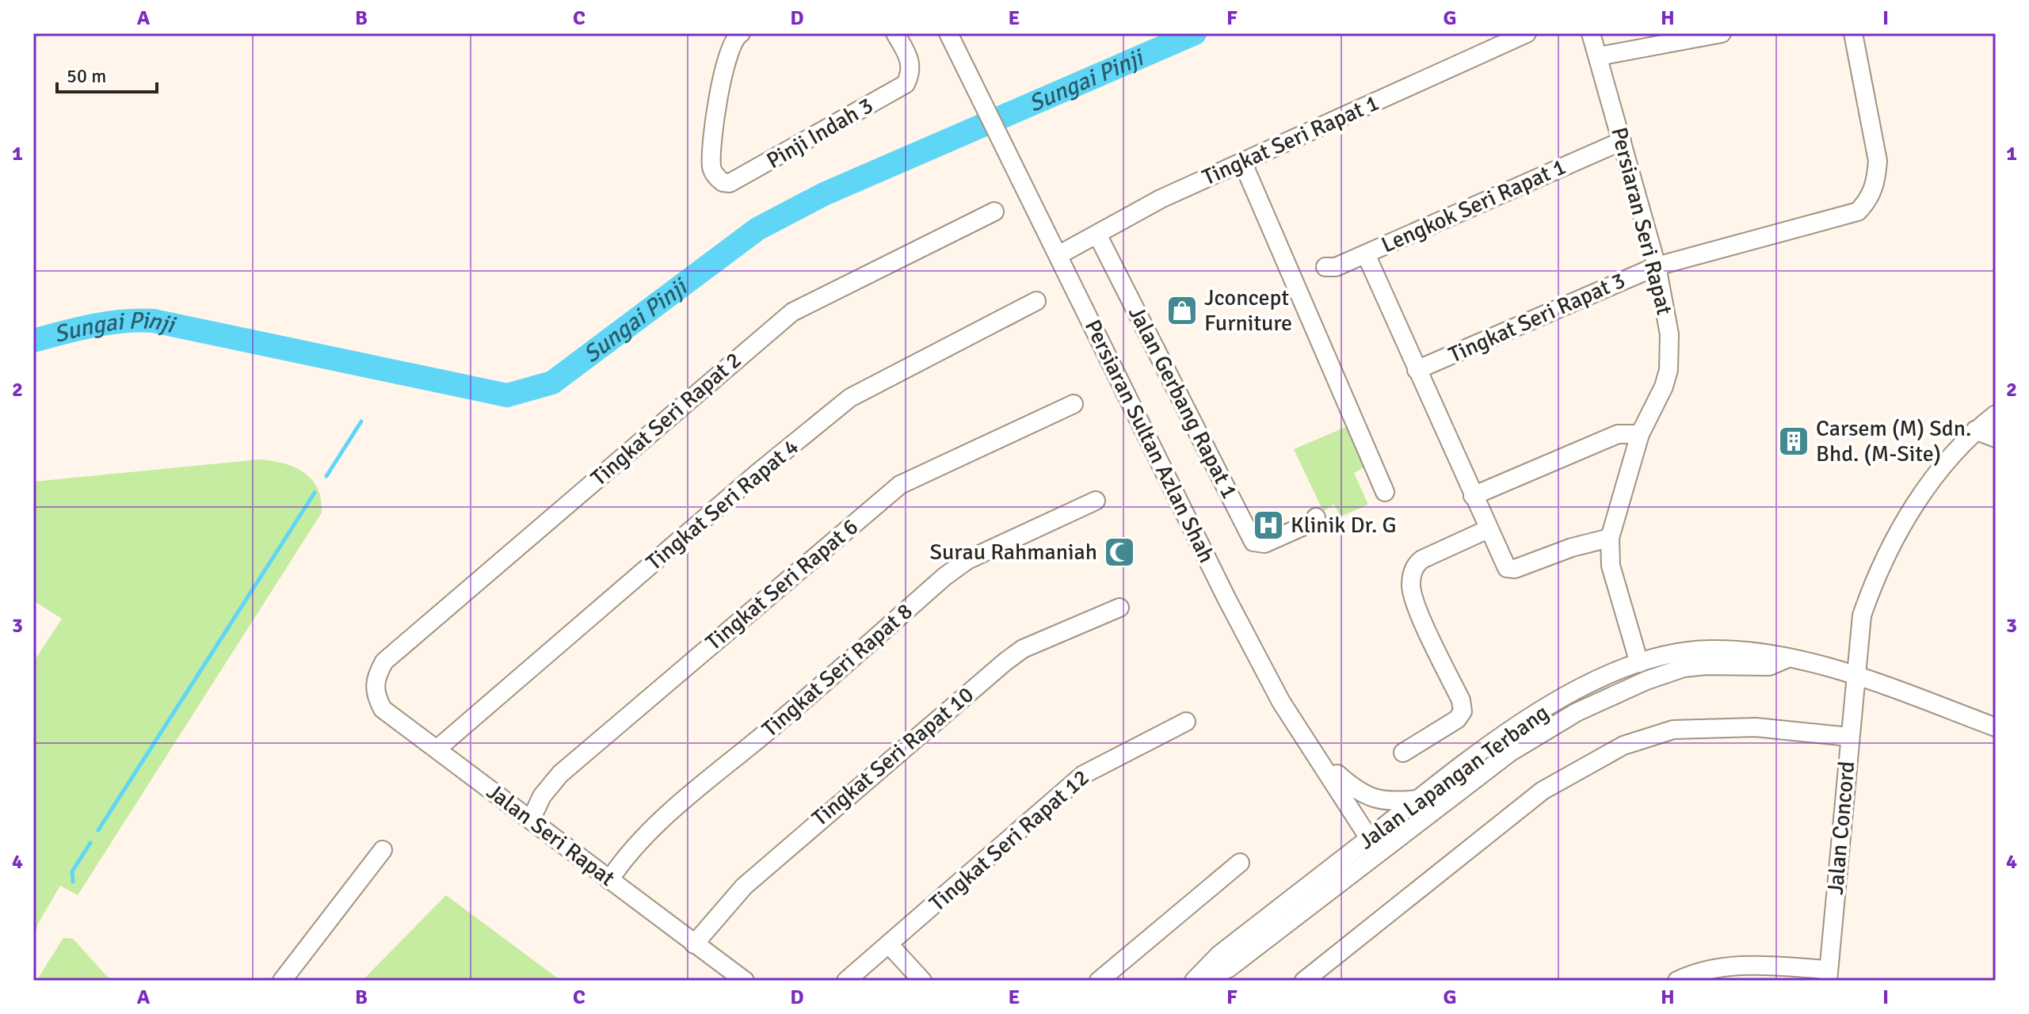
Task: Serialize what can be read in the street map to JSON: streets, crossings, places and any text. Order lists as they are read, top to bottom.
{
  "streets": {
    "street": [
      "Pinji Indah 3",
      "Tingkat Seri Rapat 1",
      "Lengkok Seri Rapat 1",
      "Persiaran Seri Rapat",
      "Tingkat Seri Rapat 3",
      "Jalan Gerbang Rapat 1",
      "Tingkat Seri Rapat 2",
      "Persiaran Sultan Azlan Shah",
      "Tingkat Seri Rapat 4",
      "Tingkat Seri Rapat 6",
      "Tingkat Seri Rapat 8",
      "Tingkat Seri Rapat 10",
      "Jalan Lapangan Terbang",
      "Jalan Concord",
      "Jalan Seri Rapat",
      "Tingkat Seri Rapat 12"
    ]
  },
  "crossings": [
    ["Tingkat Seri Rapat 1", "Jalan Gerbang Rapat 1"],
    ["Tingkat Seri Rapat 1", "Persiaran Sultan Azlan Shah"],
    ["Lengkok Seri Rapat 1", "Persiaran Seri Rapat"],
    ["Persiaran Seri Rapat", "Tingkat Seri Rapat 3"],
    ["Persiaran Seri Rapat", "Jalan Lapangan Terbang"],
    ["Tingkat Seri Rapat 2", "Jalan Seri Rapat"],
    ["Persiaran Sultan Azlan Shah", "Jalan Lapangan Terbang"],
    ["Tingkat Seri Rapat 4", "Jalan Seri Rapat"],
    ["Tingkat Seri Rapat 6", "Jalan Seri Rapat"],
    ["Tingkat Seri Rapat 8", "Jalan Seri Rapat"],
    ["Tingkat Seri Rapat 10", "Jalan Seri Rapat"],
    ["Jalan Lapangan Terbang", "Jalan Concord"]
  ],
  "water": ["Sungai Pinji"],
  "places": {
    "shop": ["Jconcept Furniture"],
    "building": ["Carsem (M) Sdn. Bhd. (M-Site)"],
    "hospital": ["Klinik Dr. G"],
    "mosque": ["Surau Rahmaniah"]
  },
  "scale_bar": "50 m",
  "grid": {
    "columns": [
      "A",
      "B",
      "C",
      "D",
      "E",
      "F",
      "G",
      "H",
      "I"
    ],
    "rows": [
      "1",
      "2",
      "3",
      "4"
    ]
  }
}
